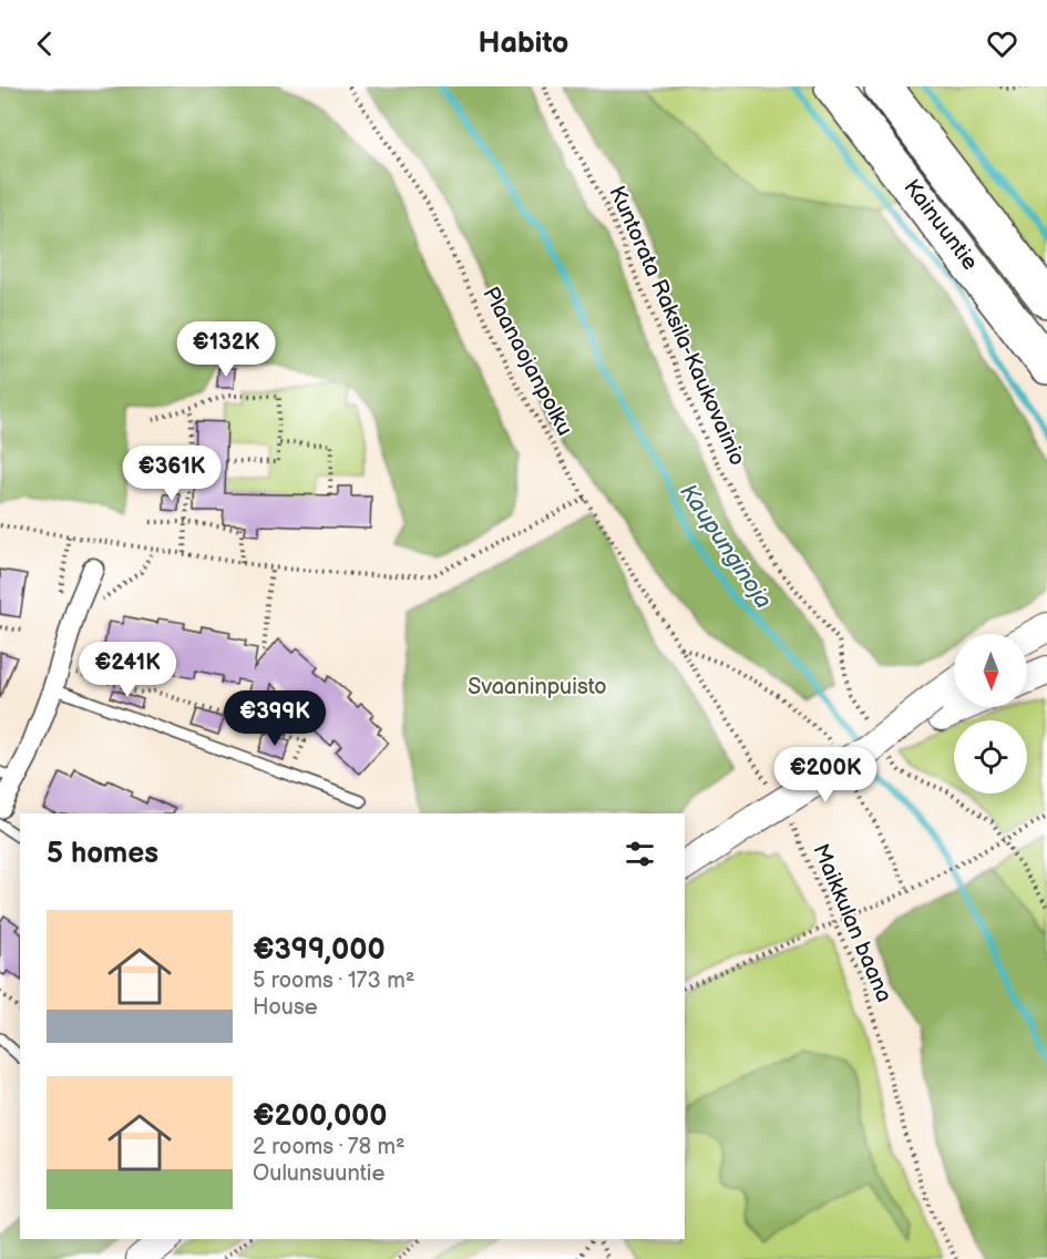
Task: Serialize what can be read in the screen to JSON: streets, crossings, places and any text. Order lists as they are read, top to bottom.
{
  "streets": {
    "highway": ["Kainuuntie"],
    "path": ["Kuntorata Raksila-Kaukovainio", "Plaanaojanpolku", "Maikkulan baana"]
  },
  "water": ["Kaupunginoja"],
  "parks": ["Svaaninpuisto"],
  "north": "bottom",
  "page": {
    "header": "Habito",
    "price": [
      "€132K",
      "€361K",
      "€241K",
      "€399K",
      "€200K"
    ],
    "heading": "5 homes",
    "list": [
      {
        "name": "€399,000",
        "note": "5 rooms · 173 m² · House"
      },
      {
        "name": "€200,000",
        "note": "2 rooms · 78 m² · Oulunsuuntie"
      }
    ]
  }
}
